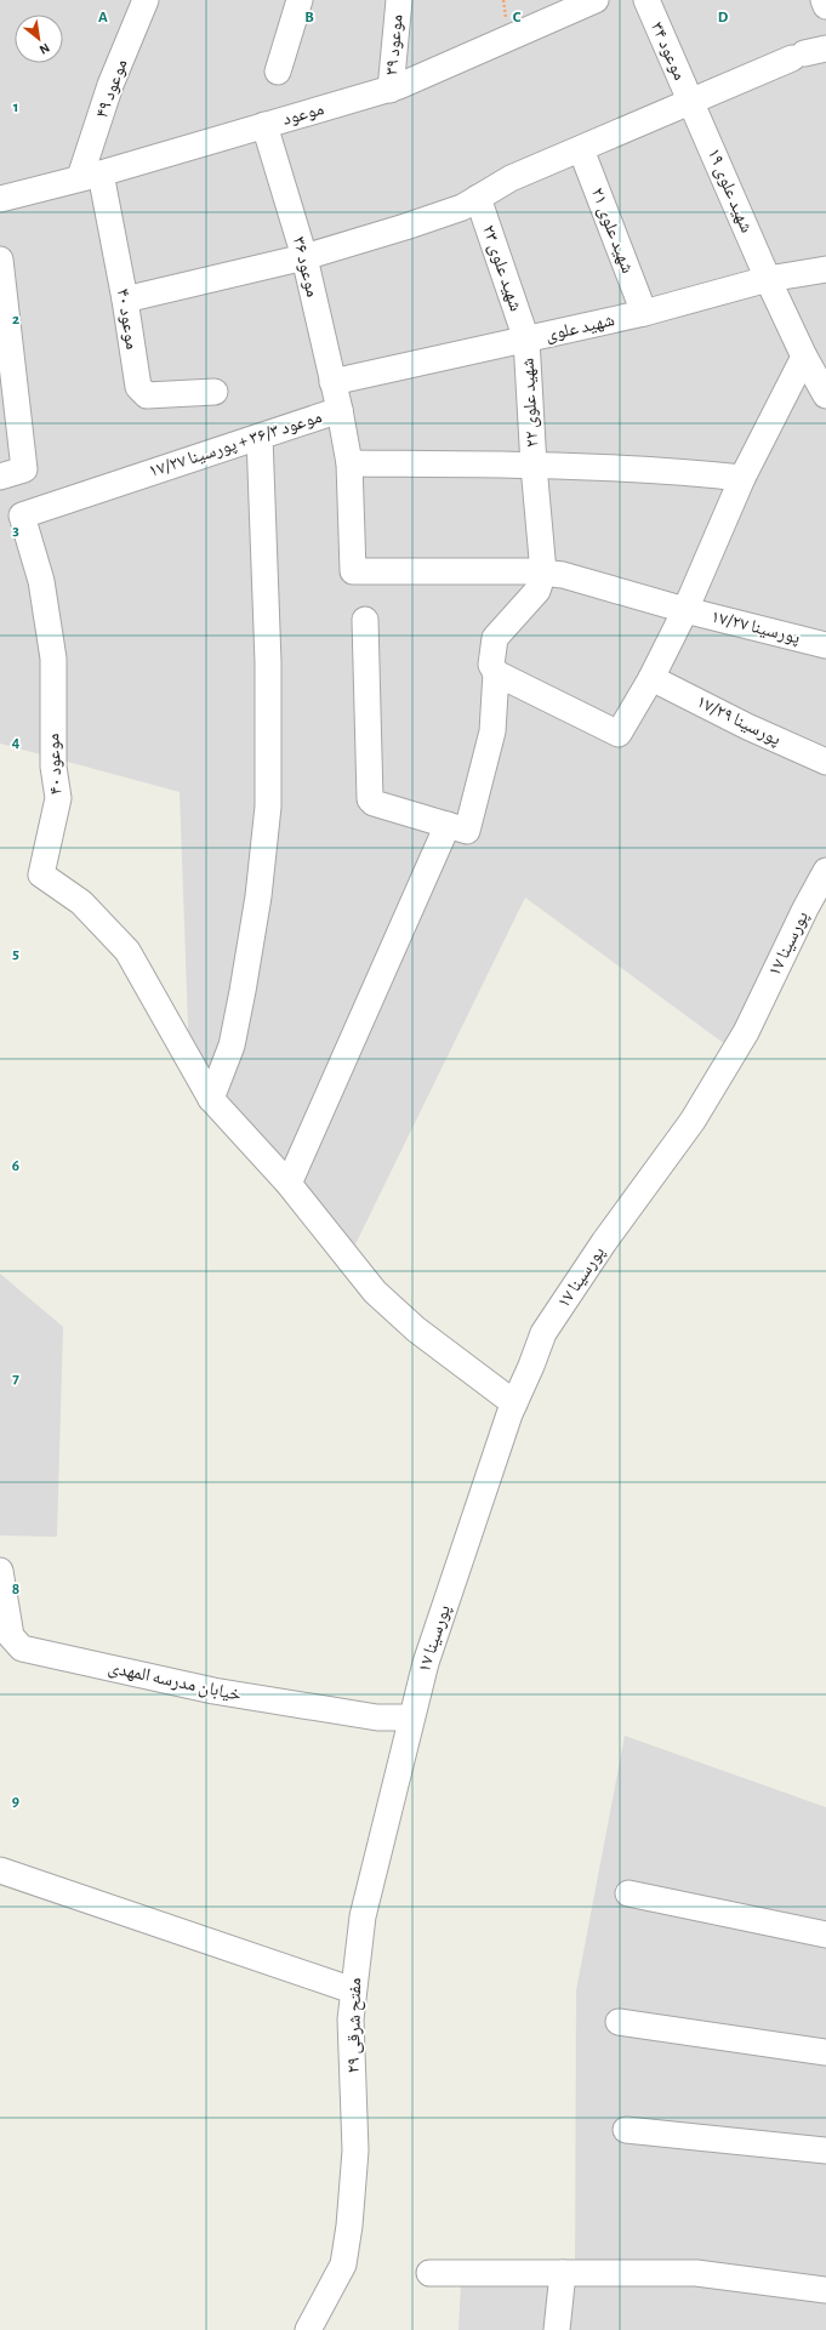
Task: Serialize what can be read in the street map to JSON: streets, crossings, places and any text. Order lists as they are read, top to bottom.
{
  "streets": {
    "street": [
      "موعود ۳۹",
      "موعود ۳۴",
      "موعود ۴۹",
      "موعود",
      "شهید علوی ۱۹",
      "شهید علوی ۲۱",
      "موعود ۳۶",
      "شهید علوی ۲۳",
      "موعود ۴۰",
      "شهید علوی",
      "شهید علوی ۲۲",
      "موعود ۳۶/۳ + پورسینا ۱۷/۲۷",
      "پورسینا ۱۷/۲۷",
      "پورسینا ۱۷/۲۹",
      "پورسینا ۱۷",
      "خیابان مدرسه المهدی",
      "مفتح شرقی ۲۹"
    ]
  },
  "crossings": [
    ["موعود ۳۹", "موعود"],
    ["موعود ۳۴", "شهید علوی ۱۹"],
    ["موعود ۴۹", "موعود"],
    ["موعود ۴۹", "موعود ۴۰"],
    ["موعود", "موعود ۳۶"],
    ["موعود", "موعود ۴۰"],
    ["شهید علوی ۱۹", "شهید علوی"],
    ["شهید علوی ۲۱", "شهید علوی"],
    ["موعود ۳۶", "شهید علوی"],
    ["موعود ۳۶", "موعود ۳۶/۳ + پورسینا ۱۷/۲۷"],
    ["موعود ۳۶", "پورسینا ۱۷/۲۷"],
    ["شهید علوی ۲۳", "شهید علوی"],
    ["شهید علوی ۲۳", "شهید علوی ۲۲"],
    ["موعود ۴۰", "موعود ۳۶/۳ + پورسینا ۱۷/۲۷"],
    ["شهید علوی", "شهید علوی ۲۲"],
    ["شهید علوی ۲۲", "پورسینا ۱۷/۲۷"],
    ["پورسینا ۱۷", "خیابان مدرسه المهدی"],
    ["پورسینا ۱۷", "مفتح شرقی ۲۹"],
    ["خیابان مدرسه المهدی", "مفتح شرقی ۲۹"]
  ],
  "north": "bottom right",
  "grid": {
    "columns": [
      "A",
      "B",
      "C",
      "D"
    ],
    "rows": [
      "1",
      "2",
      "3",
      "4",
      "5",
      "6",
      "7",
      "8",
      "9"
    ]
  }
}
